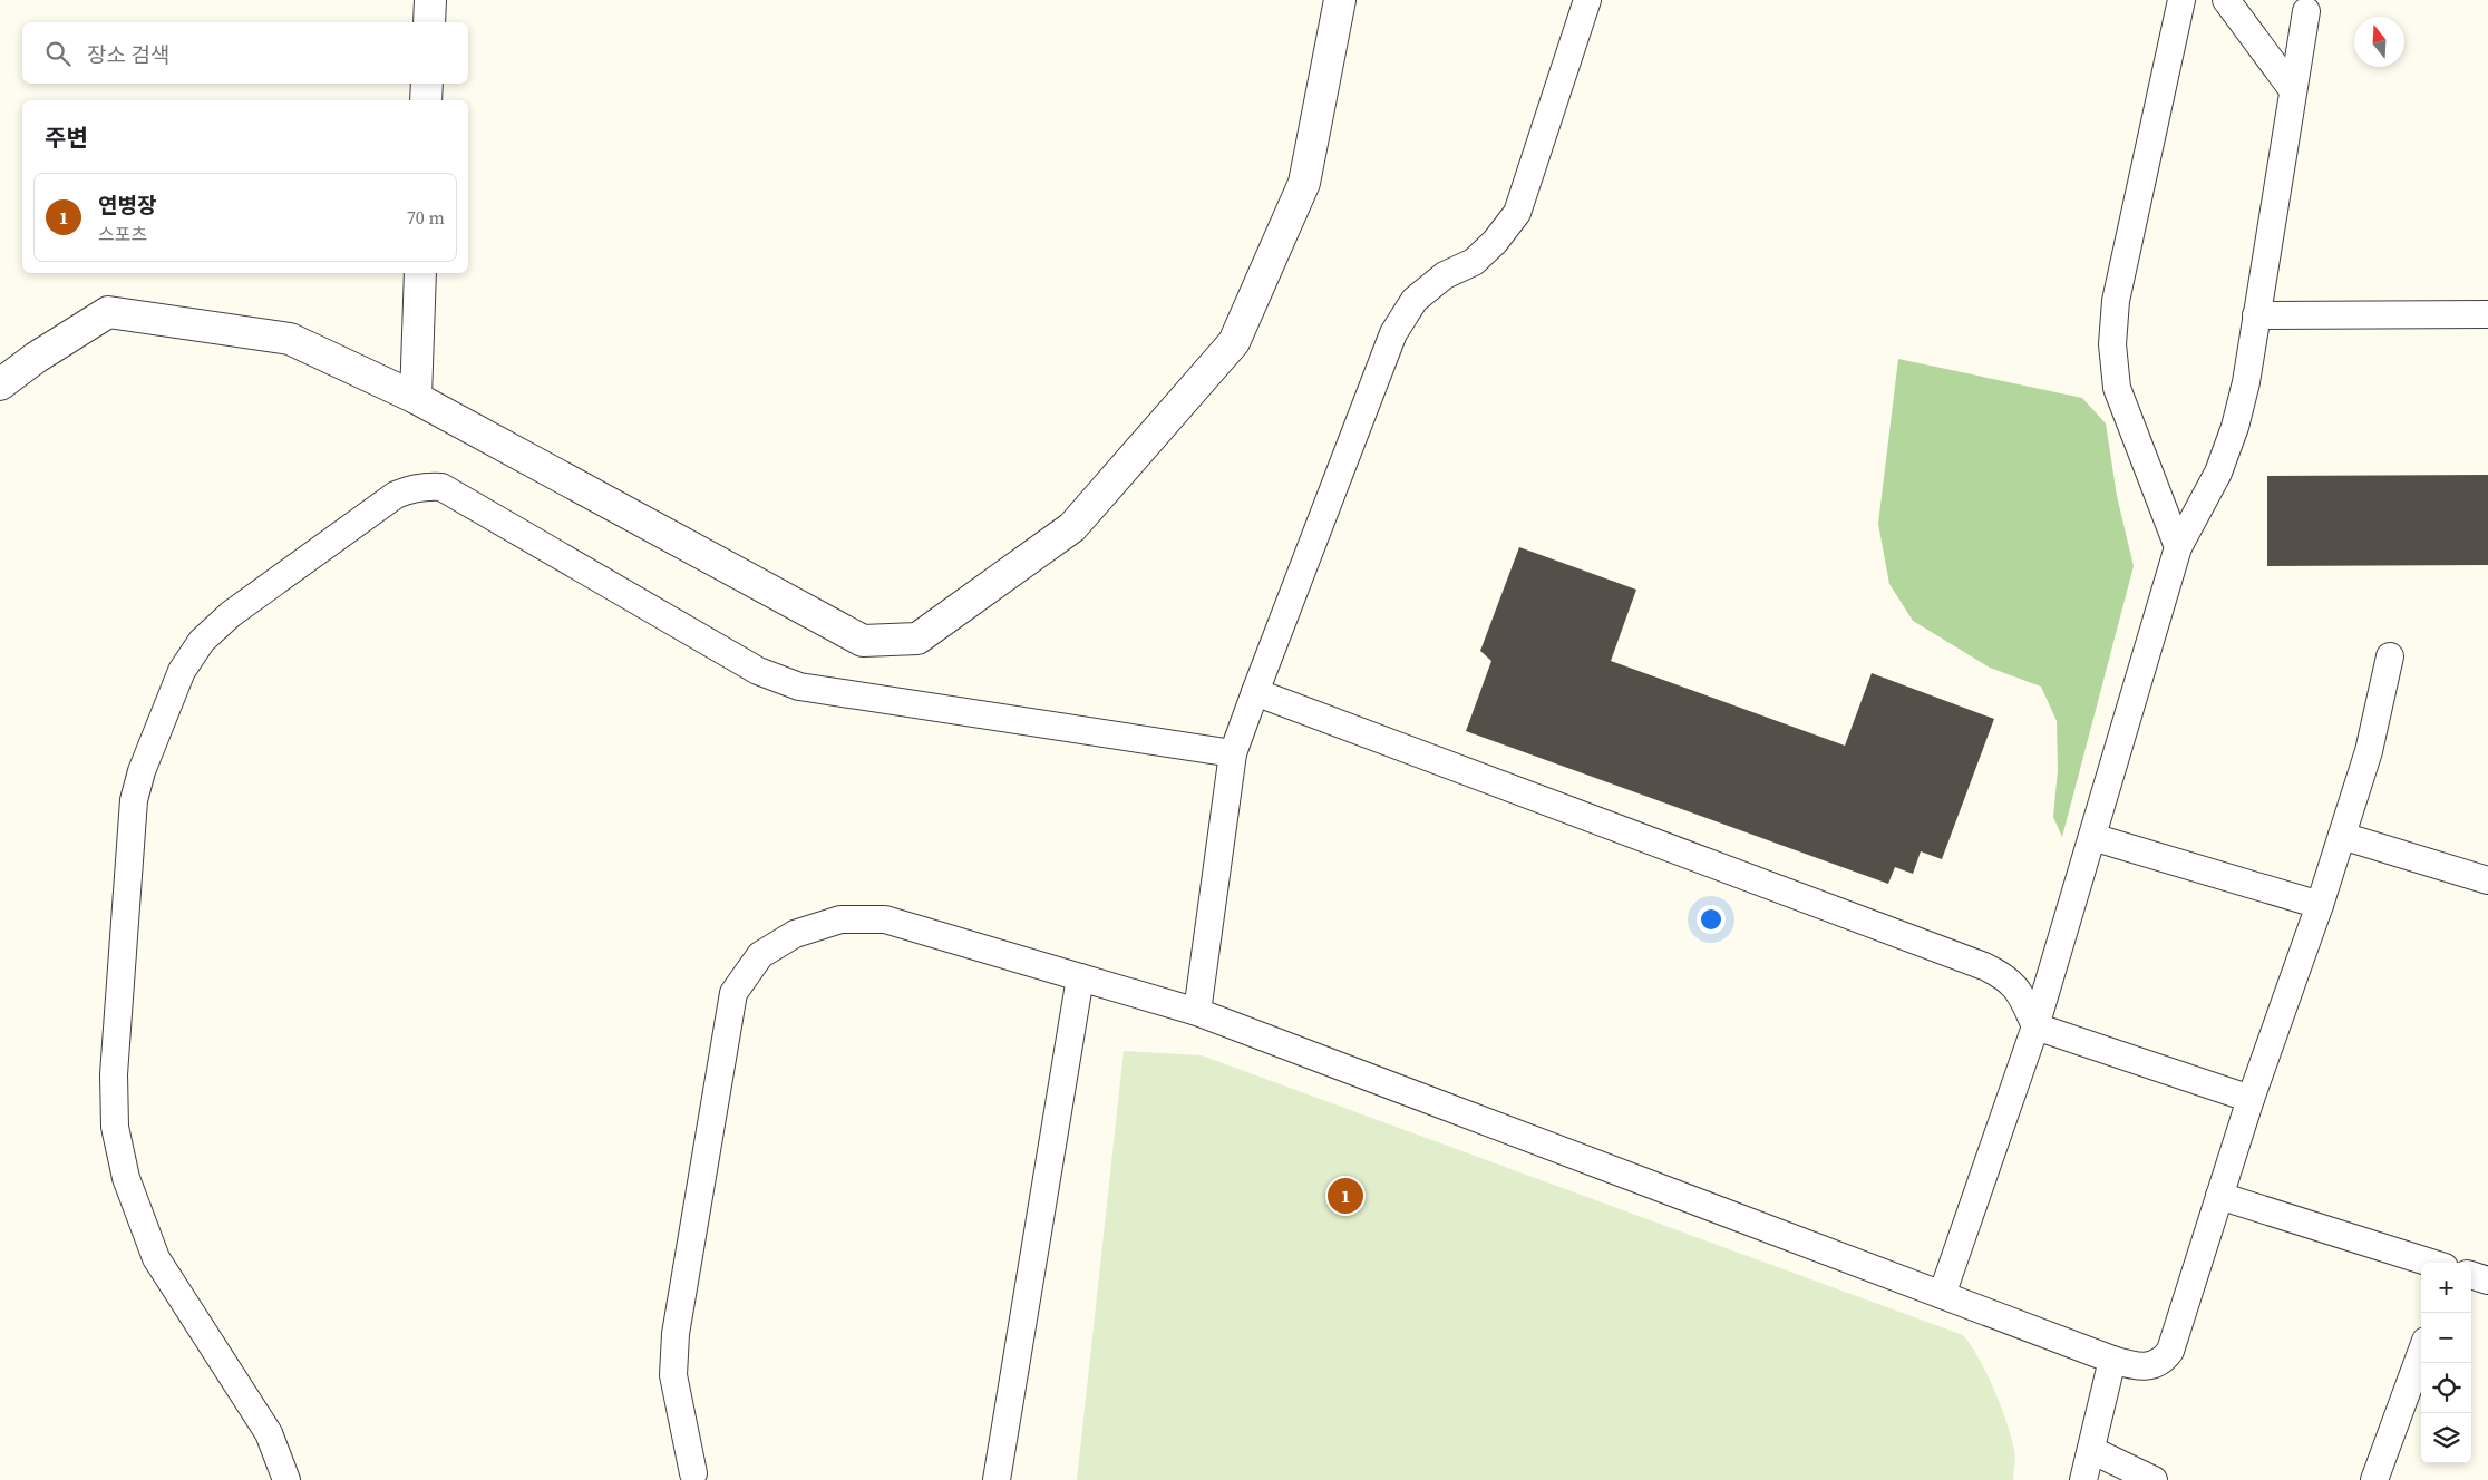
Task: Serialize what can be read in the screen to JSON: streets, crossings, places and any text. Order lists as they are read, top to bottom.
{
  "north": "top",
  "page": {
    "search": "장소 검색",
    "heading": "주변",
    "list": [
      {
        "mark": "1",
        "name": "연병장",
        "note": "스포츠",
        "value": "70 m"
      }
    ],
    "pins": "1",
    "map_buttons": ["+", "−"]
  }
}
